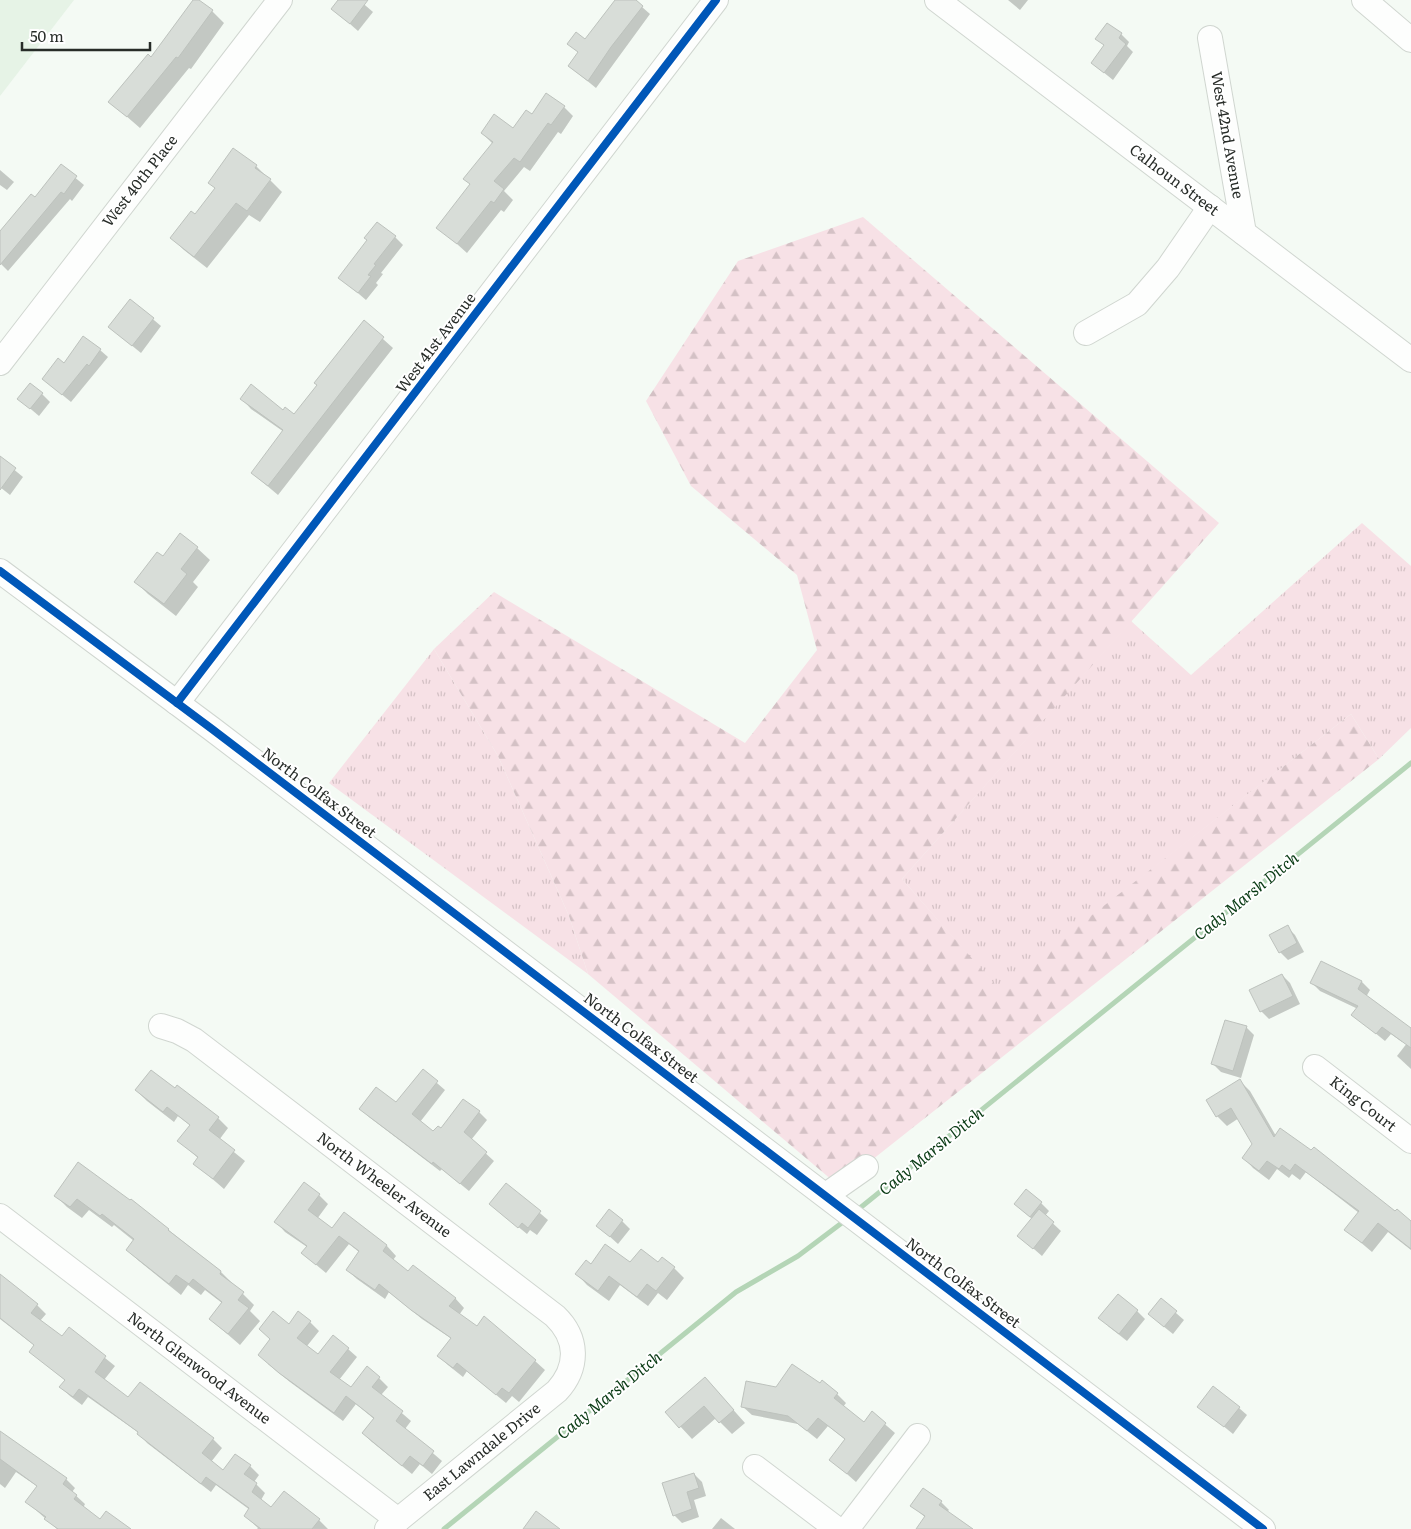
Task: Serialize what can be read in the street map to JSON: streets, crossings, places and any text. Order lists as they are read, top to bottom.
{
  "streets": {
    "street": [
      "West 42nd Avenue",
      "Calhoun Street",
      "West 40th Place",
      "West 41st Avenue",
      "North Colfax Street",
      "King Court",
      "North Wheeler Avenue",
      "North Glenwood Avenue",
      "East Lawndale Drive"
    ]
  },
  "crossings": [
    ["West 42nd Avenue", "Calhoun Street"],
    ["West 41st Avenue", "North Colfax Street"],
    ["North Wheeler Avenue", "East Lawndale Drive"],
    ["North Glenwood Avenue", "East Lawndale Drive"]
  ],
  "water": ["Cady Marsh Ditch"],
  "scale_bar": "50 m"
}
